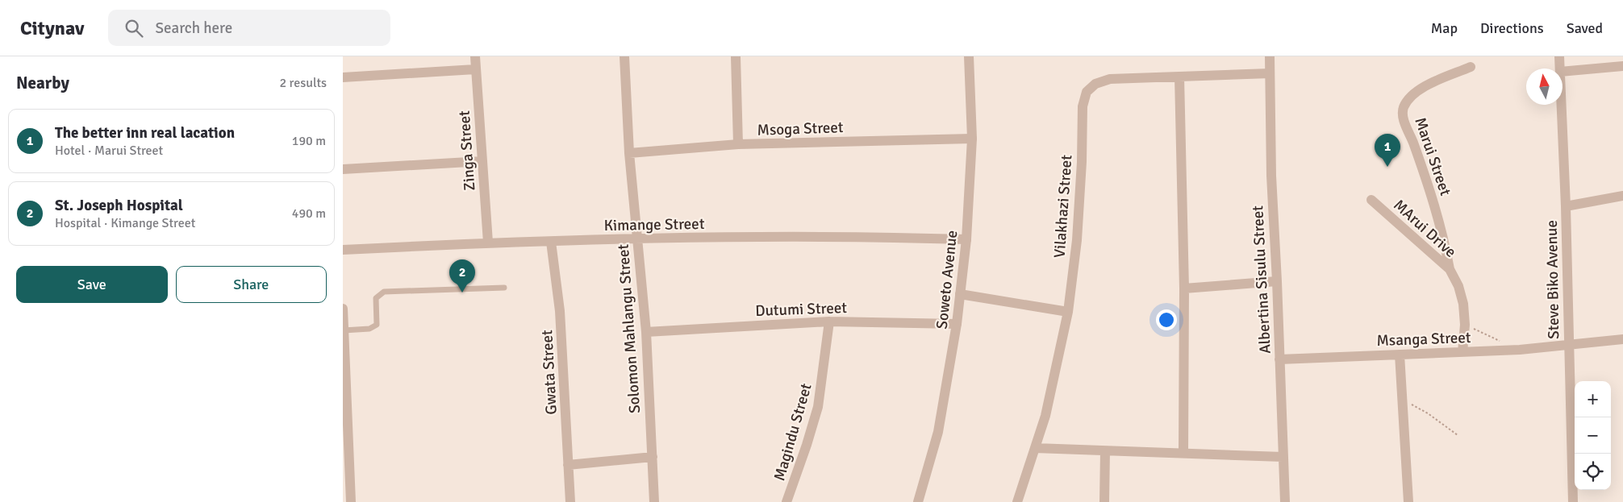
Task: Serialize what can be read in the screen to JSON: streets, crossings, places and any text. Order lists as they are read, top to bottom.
{
  "streets": {
    "street": [
      "Msoga Street",
      "Zinga Street",
      "Marui Street",
      "Vilakhazi Street",
      "Kimange Street",
      "MArui Drive",
      "Soweto Avenue",
      "Albertina Sisulu Street",
      "Steve Biko Avenue",
      "Dutumi Street",
      "Solomon Mahlangu Street",
      "Msanga Street",
      "Gwata Street",
      "Magindu Street"
    ]
  },
  "crossings": [
    ["Msoga Street", "Soweto Avenue"],
    ["Msoga Street", "Solomon Mahlangu Street"],
    ["Zinga Street", "Kimange Street"],
    ["Marui Street", "MArui Drive"],
    ["Vilakhazi Street", "Albertina Sisulu Street"],
    ["Kimange Street", "Soweto Avenue"],
    ["Kimange Street", "Solomon Mahlangu Street"],
    ["Kimange Street", "Gwata Street"],
    ["MArui Drive", "Msanga Street"],
    ["Soweto Avenue", "Dutumi Street"],
    ["Albertina Sisulu Street", "Msanga Street"],
    ["Steve Biko Avenue", "Msanga Street"],
    ["Dutumi Street", "Solomon Mahlangu Street"],
    ["Dutumi Street", "Magindu Street"]
  ],
  "north": "top",
  "page": {
    "header": "Citynav",
    "search": "Search here",
    "nav": ["Map", "Directions", "Saved"],
    "heading": ["Nearby", "2 results"],
    "list": [
      {
        "mark": "1",
        "name": "The better inn real lacation",
        "note": "Hotel · Marui Street",
        "value": "190 m"
      },
      {
        "mark": "2",
        "name": "St. Joseph Hospital",
        "note": "Hospital · Kimange Street",
        "value": "490 m"
      }
    ],
    "pins": ["1", "2"],
    "buttons": ["Save", "Share"],
    "map_buttons": ["+", "−"]
  }
}
